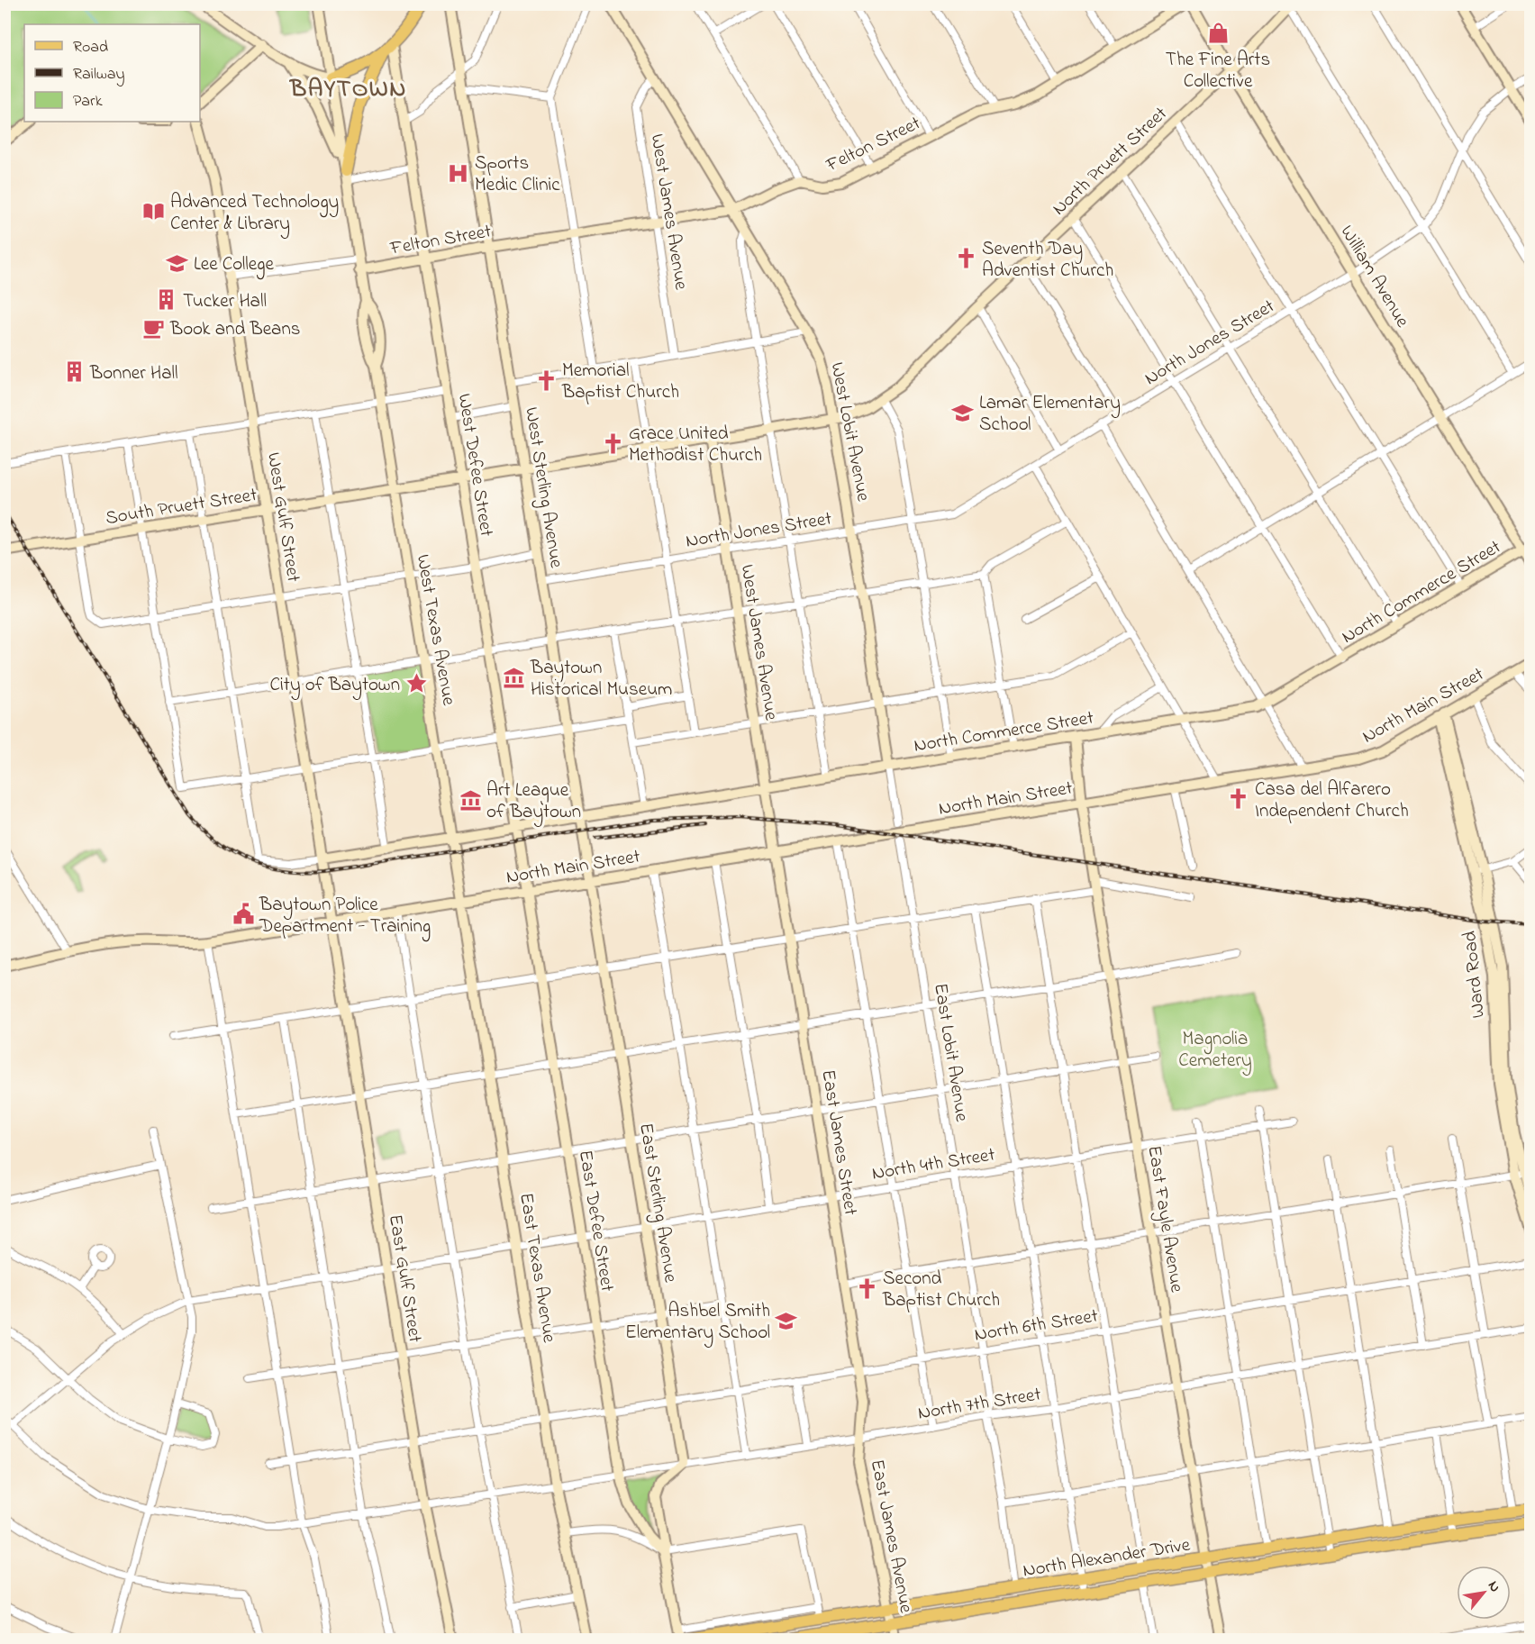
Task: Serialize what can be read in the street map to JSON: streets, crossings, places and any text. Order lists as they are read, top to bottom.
{
  "streets": {
    "main road": ["North Alexander Drive"],
    "street": [
      "Felton Street",
      "North Pruett Street",
      "West James Avenue",
      "William Avenue",
      "North Jones Street",
      "West Lobit Avenue",
      "West Defee Street",
      "West Sterling Avenue",
      "South Pruett Street",
      "West Gulf Street",
      "North Commerce Street",
      "West Texas Avenue",
      "North Main Street",
      "Ward Road",
      "East Lobit Avenue",
      "East James Street",
      "North 4th Street",
      "East Sterling Avenue",
      "East Fayle Avenue",
      "East Defee Street",
      "East Texas Avenue",
      "East Gulf Street",
      "North 6th Street",
      "North 7th Street",
      "East James Avenue"
    ]
  },
  "crossings": [
    ["Felton Street", "West James Avenue"],
    ["Felton Street", "West Lobit Avenue"],
    ["Felton Street", "West Defee Street"],
    ["Felton Street", "West Sterling Avenue"],
    ["Felton Street", "West Texas Avenue"],
    ["North Pruett Street", "West James Avenue"],
    ["North Pruett Street", "William Avenue"],
    ["North Pruett Street", "West Lobit Avenue"],
    ["North Pruett Street", "West Defee Street"],
    ["North Pruett Street", "West Sterling Avenue"],
    ["North Pruett Street", "South Pruett Street"],
    ["North Pruett Street", "West Texas Avenue"],
    ["West James Avenue", "North Jones Street"],
    ["West James Avenue", "West Lobit Avenue"],
    ["West James Avenue", "North Commerce Street"],
    ["West James Avenue", "North Main Street"],
    ["West James Avenue", "East James Street"],
    ["William Avenue", "North Jones Street"],
    ["William Avenue", "North Commerce Street"],
    ["North Jones Street", "West Lobit Avenue"],
    ["North Jones Street", "West Sterling Avenue"],
    ["West Lobit Avenue", "North Commerce Street"],
    ["West Defee Street", "North Commerce Street"],
    ["West Defee Street", "North Main Street"],
    ["West Defee Street", "East Defee Street"],
    ["West Sterling Avenue", "North Commerce Street"],
    ["West Sterling Avenue", "North Main Street"],
    ["West Sterling Avenue", "East Sterling Avenue"],
    ["South Pruett Street", "West Gulf Street"],
    ["South Pruett Street", "West Texas Avenue"],
    ["West Gulf Street", "North Commerce Street"],
    ["West Gulf Street", "North Main Street"],
    ["West Gulf Street", "East Gulf Street"],
    ["North Commerce Street", "West Texas Avenue"],
    ["North Commerce Street", "East Fayle Avenue"],
    ["West Texas Avenue", "North Main Street"],
    ["West Texas Avenue", "East Texas Avenue"],
    ["North Main Street", "Ward Road"],
    ["North Main Street", "East James Street"],
    ["North Main Street", "East Sterling Avenue"],
    ["North Main Street", "East Fayle Avenue"],
    ["North Main Street", "East Defee Street"],
    ["North Main Street", "East Texas Avenue"],
    ["North Main Street", "East Gulf Street"],
    ["East Lobit Avenue", "North 4th Street"],
    ["East Lobit Avenue", "North 6th Street"],
    ["East Lobit Avenue", "North 7th Street"],
    ["East Lobit Avenue", "North Alexander Drive"],
    ["East James Street", "North 4th Street"],
    ["East James Street", "North 6th Street"],
    ["East James Street", "North 7th Street"],
    ["East James Street", "East James Avenue"],
    ["North 4th Street", "East Sterling Avenue"],
    ["North 4th Street", "East Fayle Avenue"],
    ["North 4th Street", "East Defee Street"],
    ["North 4th Street", "East Texas Avenue"],
    ["North 4th Street", "East Gulf Street"],
    ["North 4th Street", "North 7th Street"],
    ["East Sterling Avenue", "North 6th Street"],
    ["East Sterling Avenue", "North 7th Street"],
    ["East Fayle Avenue", "North 6th Street"],
    ["East Fayle Avenue", "North 7th Street"],
    ["East Fayle Avenue", "North Alexander Drive"],
    ["East Defee Street", "North 6th Street"],
    ["East Defee Street", "North 7th Street"],
    ["East Texas Avenue", "North 6th Street"],
    ["East Texas Avenue", "North 7th Street"],
    ["East Gulf Street", "North 6th Street"],
    ["East Gulf Street", "North 7th Street"],
    ["North 7th Street", "East James Avenue"],
    ["East James Avenue", "North Alexander Drive"]
  ],
  "districts": ["BAYTOWN"],
  "parks": ["Magnolia Cemetery"],
  "places": {
    "shop": ["The Fine Arts Collective"],
    "hospital": ["Sports Medic Clinic"],
    "library": ["Advanced Technology Center & Library"],
    "church": [
      "Seventh Day Adventist Church",
      "Memorial Baptist Church",
      "Grace United Methodist Church",
      "Casa del Alfarero Independent Church",
      "Second Baptist Church"
    ],
    "school or university": ["Lee College", "Lamar Elementary School", "Ashbel Smith Elementary School"],
    "building": ["Tucker Hall", "Bonner Hall"],
    "cafe": ["Book and Beans"],
    "museum": ["Baytown Historical Museum", "Art League of Baytown"],
    "place": ["City of Baytown"],
    "public building": ["Baytown Police Department - Training"]
  },
  "legend": ["Road", "Railway", "Park"],
  "north": "top right"
}
